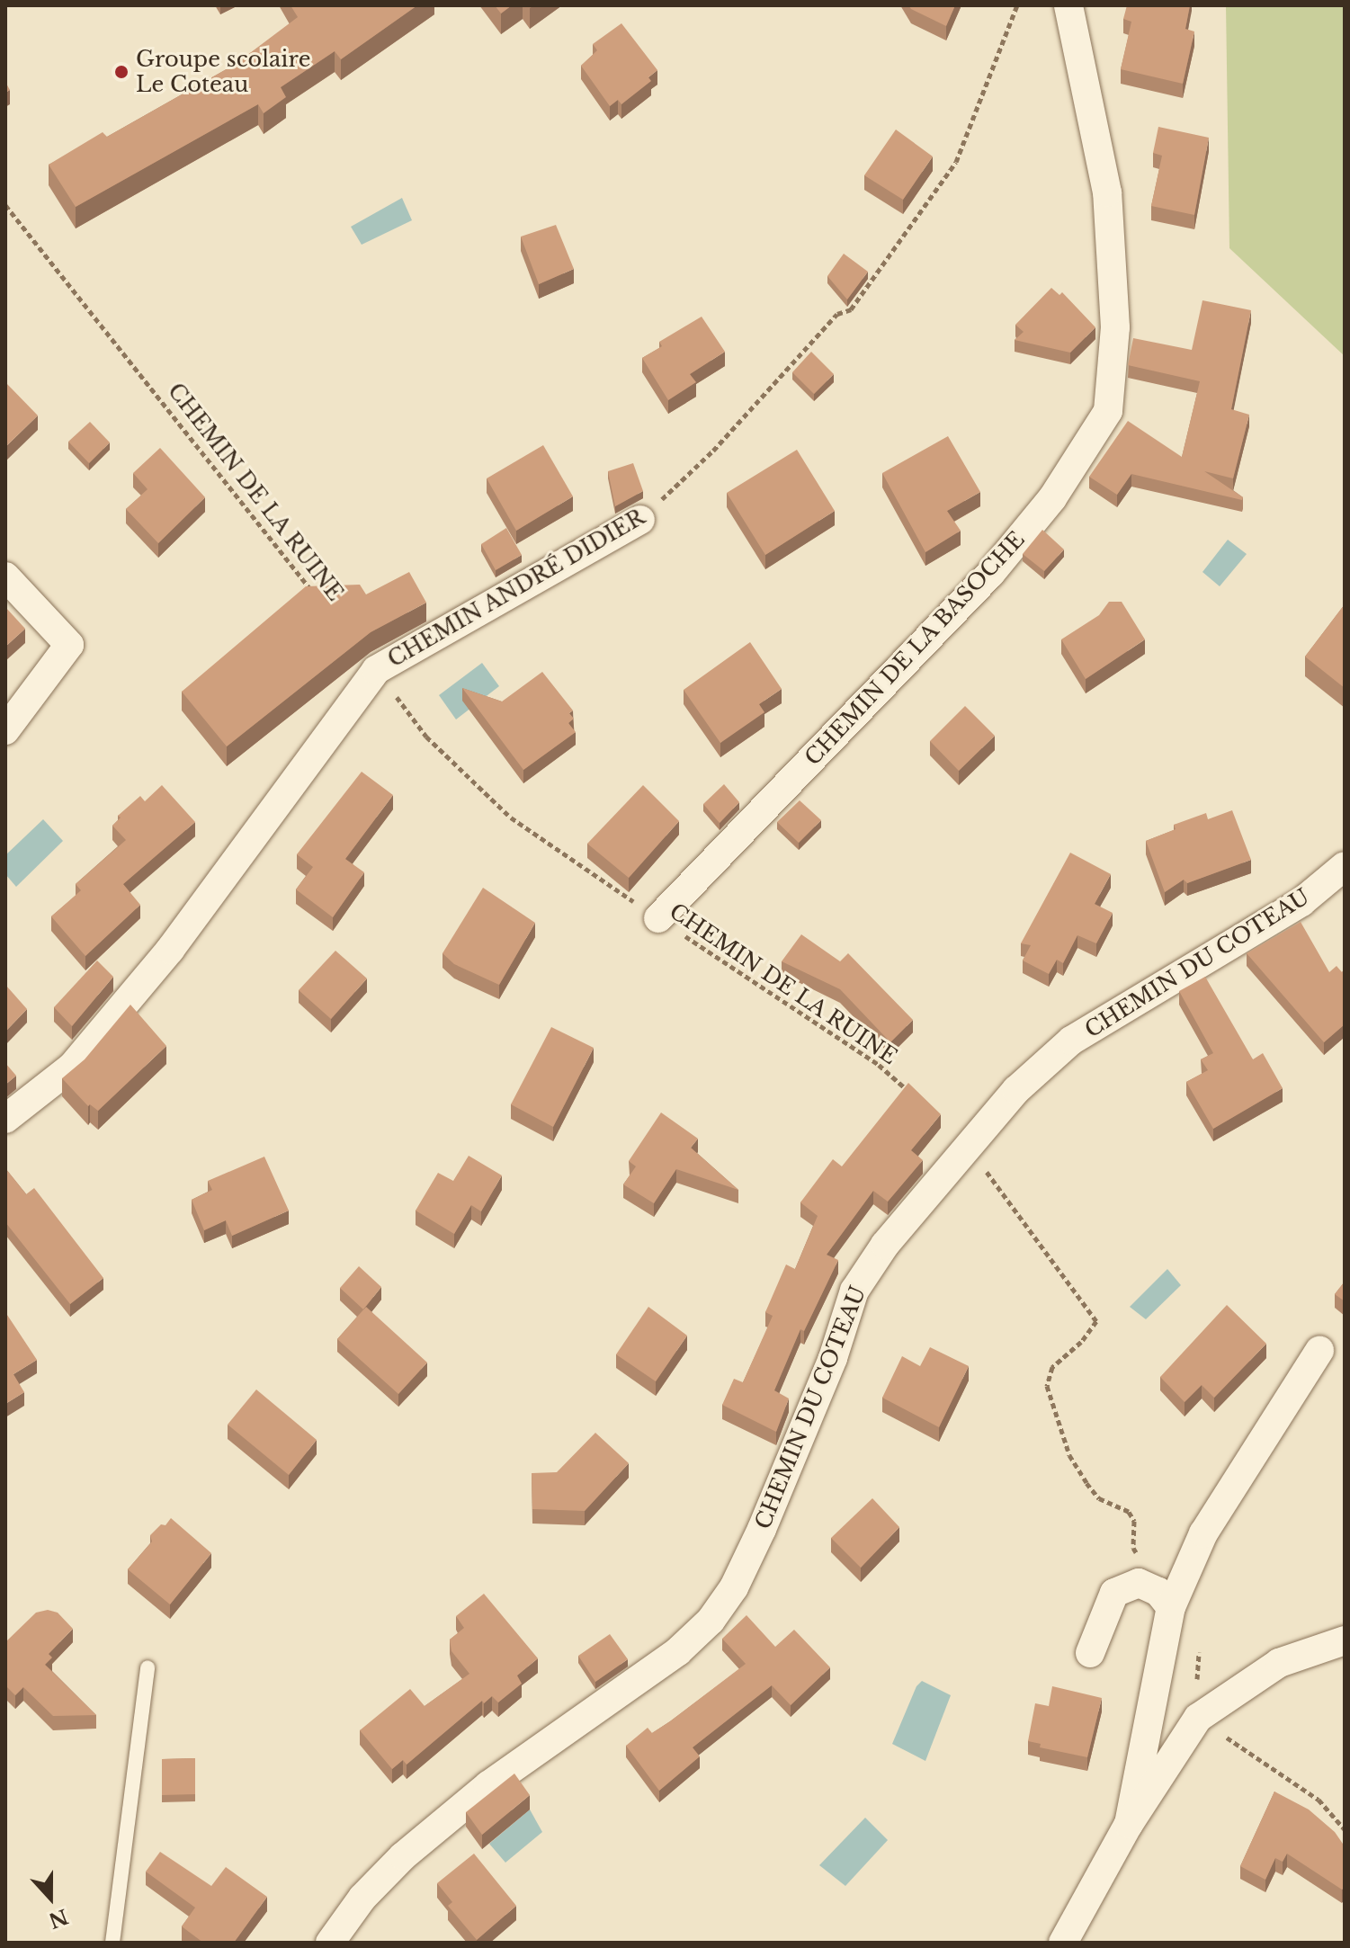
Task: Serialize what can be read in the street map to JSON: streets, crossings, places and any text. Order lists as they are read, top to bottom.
{
  "streets": {
    "street": ["CHEMIN ANDRÉ DIDIER", "CHEMIN DE LA BASOCHE", "CHEMIN DU COTEAU"],
    "path": ["CHEMIN DE LA RUINE"]
  },
  "crossings": [
    ["CHEMIN DE LA RUINE", "CHEMIN ANDRÉ DIDIER"],
    ["CHEMIN DE LA RUINE", "CHEMIN DE LA BASOCHE"]
  ],
  "places": ["Groupe scolaire Le Coteau"],
  "north": "bottom"
}
